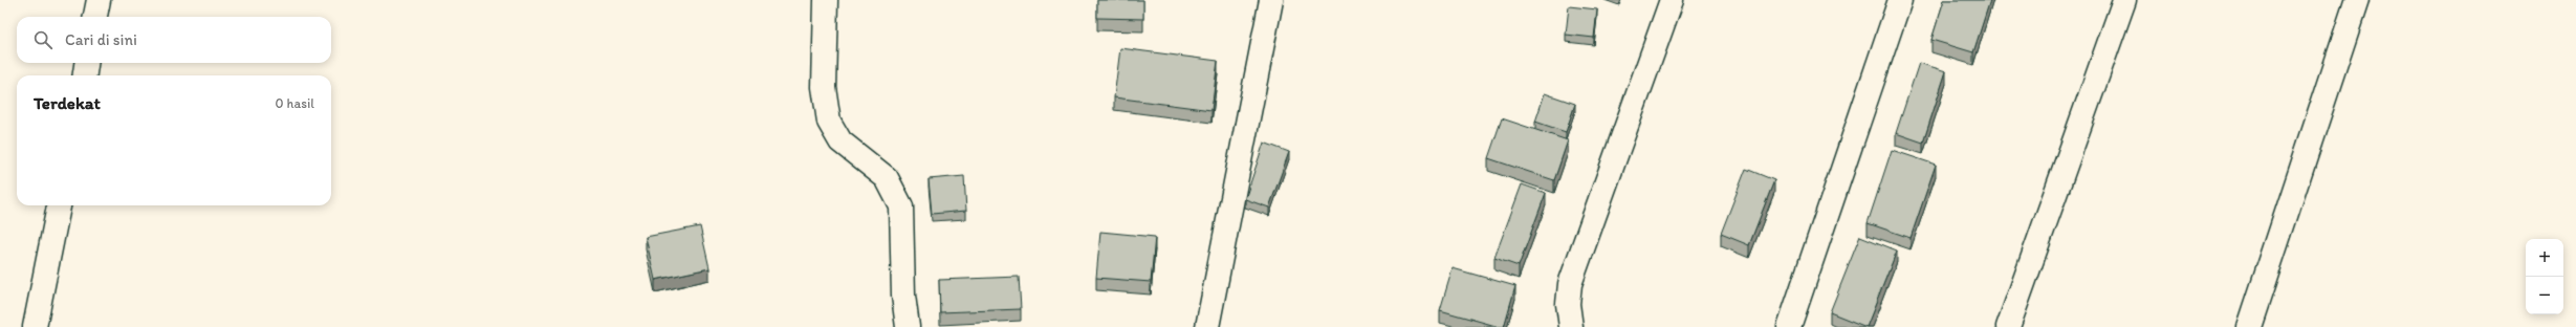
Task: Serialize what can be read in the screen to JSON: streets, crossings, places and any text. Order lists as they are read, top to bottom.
{
  "page": {
    "search": "Cari di sini",
    "heading": ["Terdekat", "0 hasil"],
    "map_buttons": ["+", "−"]
  }
}
